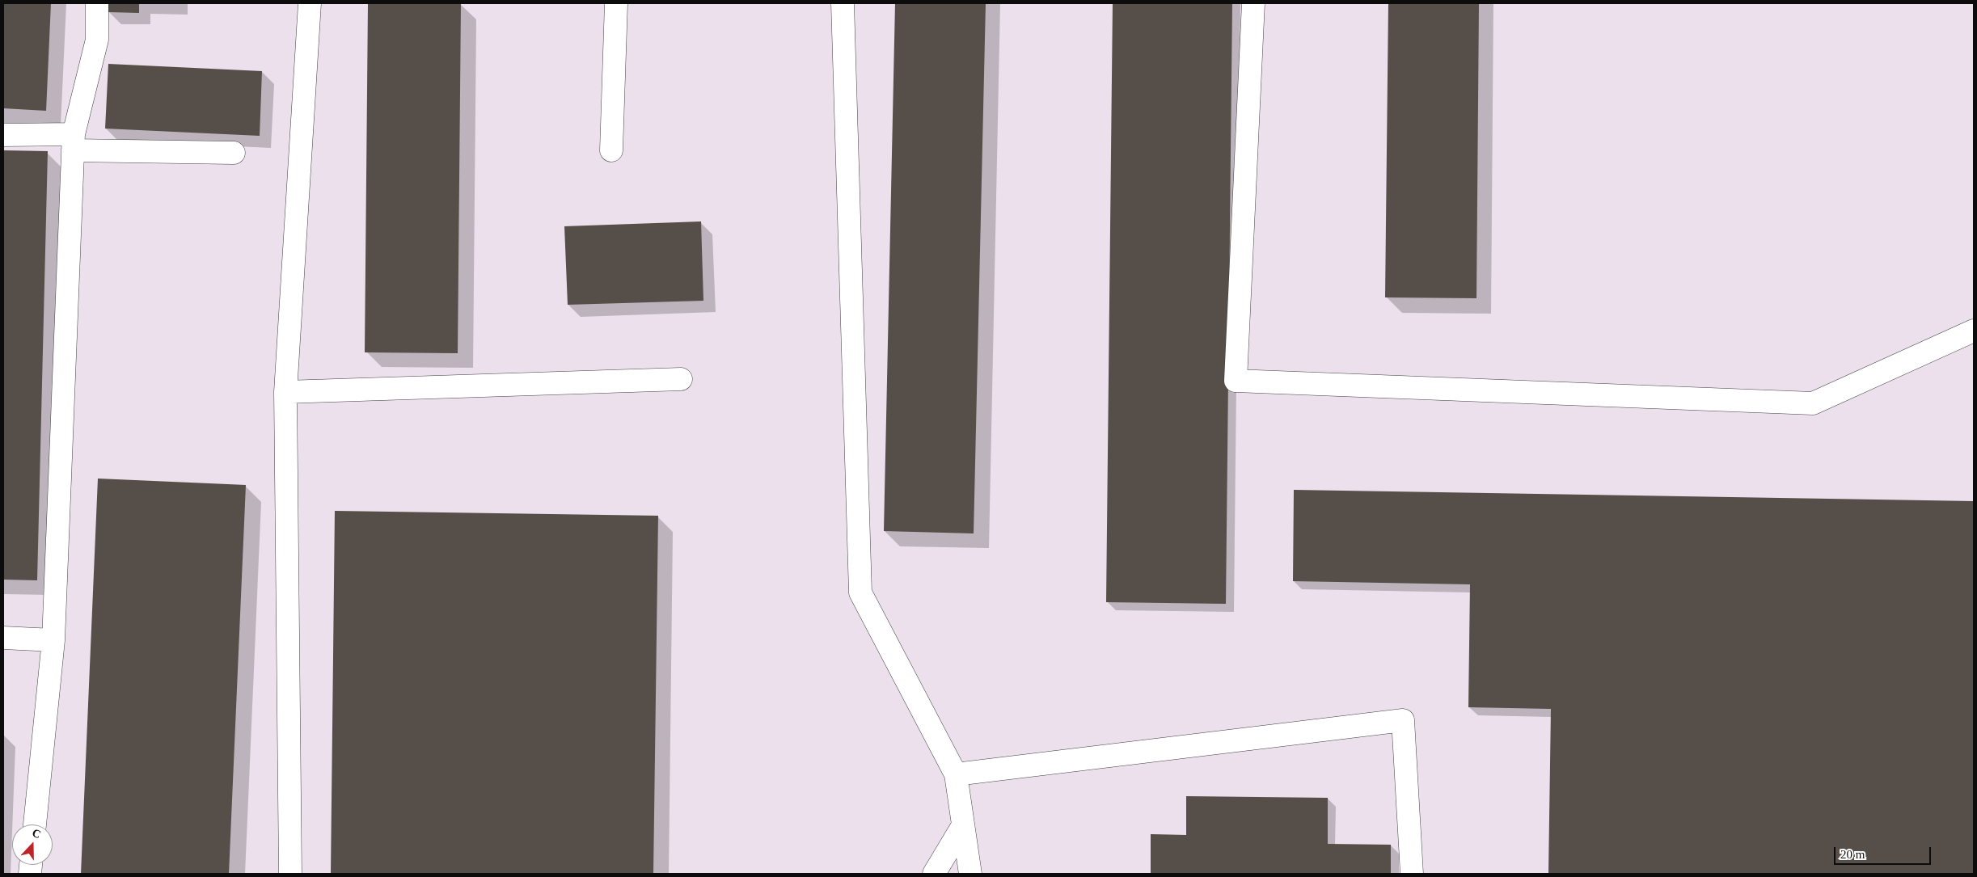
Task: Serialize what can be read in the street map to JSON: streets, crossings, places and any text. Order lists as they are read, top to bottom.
{
  "scale_bar": "20 m",
  "north": "top"
}
